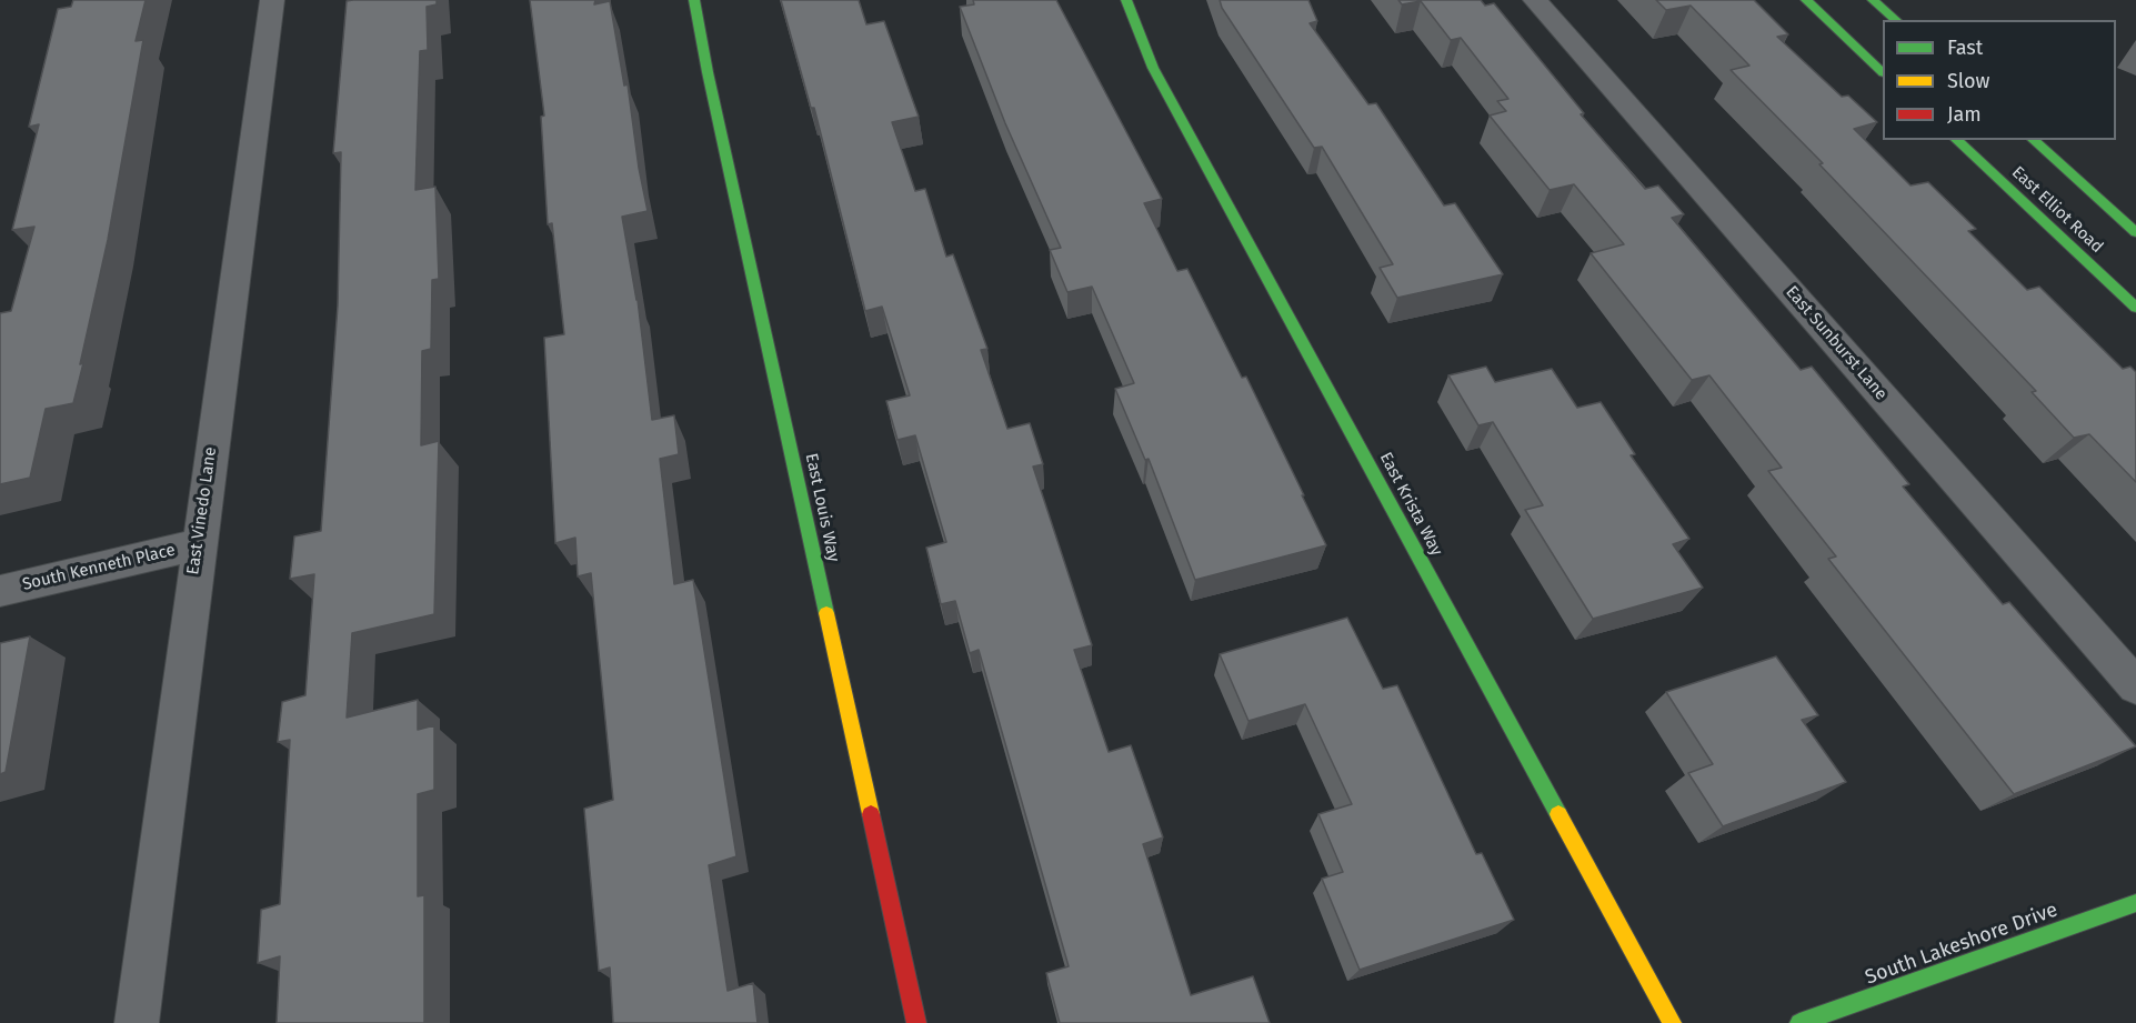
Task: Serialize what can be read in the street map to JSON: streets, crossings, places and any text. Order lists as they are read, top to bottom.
{
  "streets": {
    "street": [
      "East Elliot Road",
      "East Sunburst Lane",
      "East Krista Way",
      "East Louis Way",
      "East Vinedo Lane",
      "South Kenneth Place",
      "South Lakeshore Drive"
    ]
  },
  "crossings": [
    ["East Vinedo Lane", "South Kenneth Place"]
  ],
  "legend": ["Fast", "Slow", "Jam"]
}
